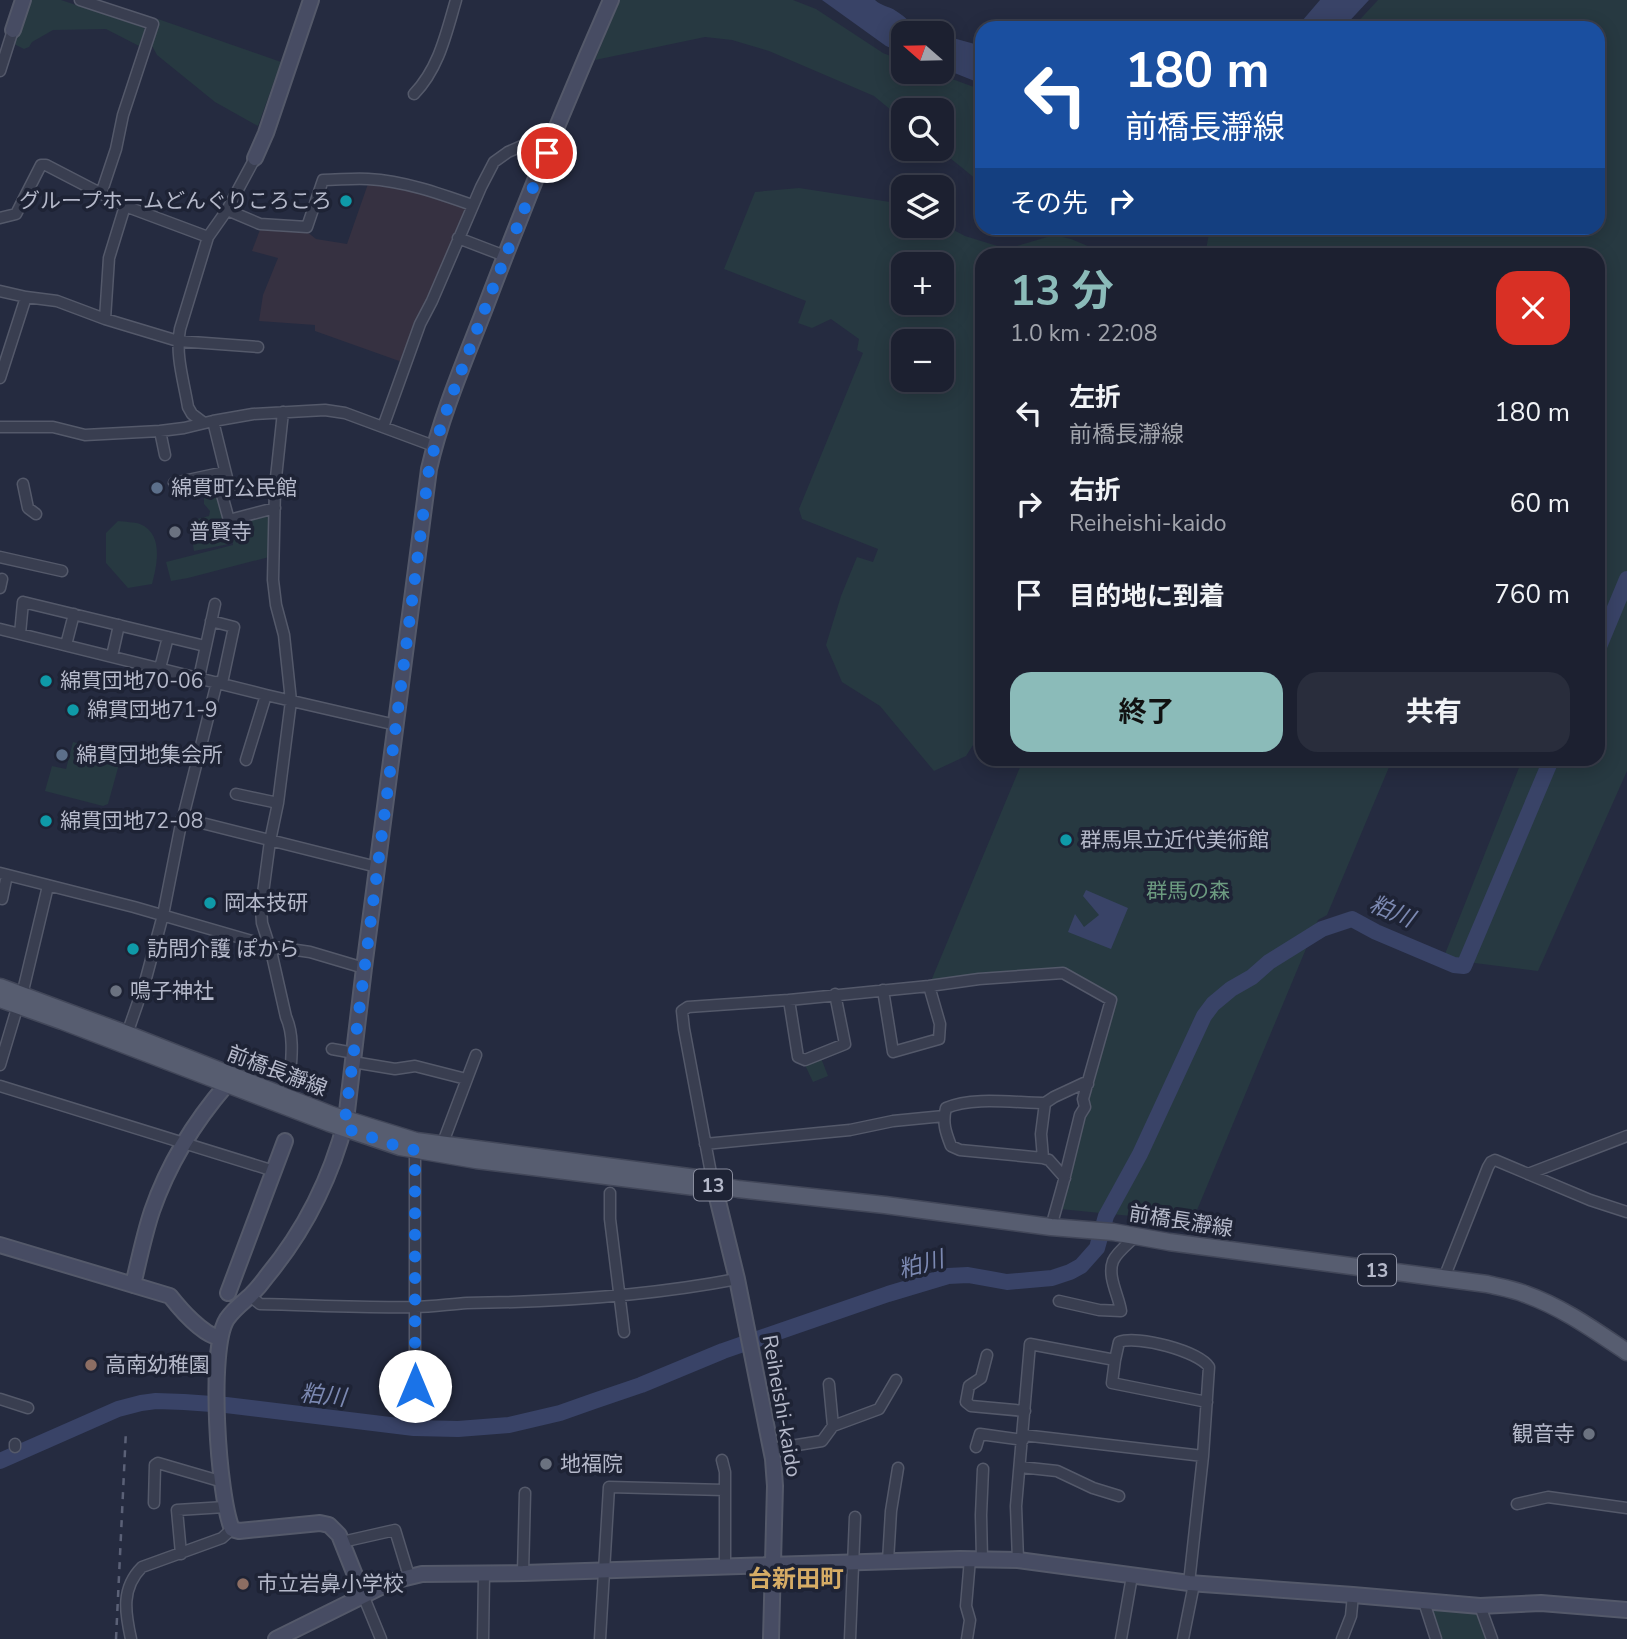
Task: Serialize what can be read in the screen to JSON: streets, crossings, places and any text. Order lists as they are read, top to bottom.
{
  "streets": {
    "main road": ["前橋長瀞線", "13"],
    "street": ["Reiheishi-kaido"]
  },
  "crossings": [
    ["前橋長瀞線", "Reiheishi-kaido"]
  ],
  "districts": ["台新田町"],
  "water": ["粕川"],
  "parks": ["群馬の森"],
  "places": [
    "グループホームどんぐりころころ",
    "綿貫町公民館",
    "普賢寺",
    "綿貫団地70-06",
    "綿貫団地71-9",
    "綿貫団地集会所",
    "綿貫団地72-08",
    "群馬県立近代美術館",
    "岡本技研",
    "訪問介護 ぽから",
    "鳴子神社",
    "高南幼稚園",
    "観音寺",
    "地福院",
    "市立岩鼻小学校"
  ],
  "north": "left",
  "page": {
    "map_buttons": ["+", "−"],
    "turn": ["180 m", "前橋長瀞線"],
    "then": "その先",
    "heading": ["13 分", "1.0 km · 22:08"],
    "list": [
      {
        "name": "左折",
        "note": "前橋長瀞線",
        "value": "180 m"
      },
      {
        "name": "右折",
        "note": "Reiheishi-kaido",
        "value": "60 m"
      },
      {
        "name": "目的地に到着",
        "value": "760 m"
      }
    ],
    "buttons": ["終了", "共有"]
  }
}
